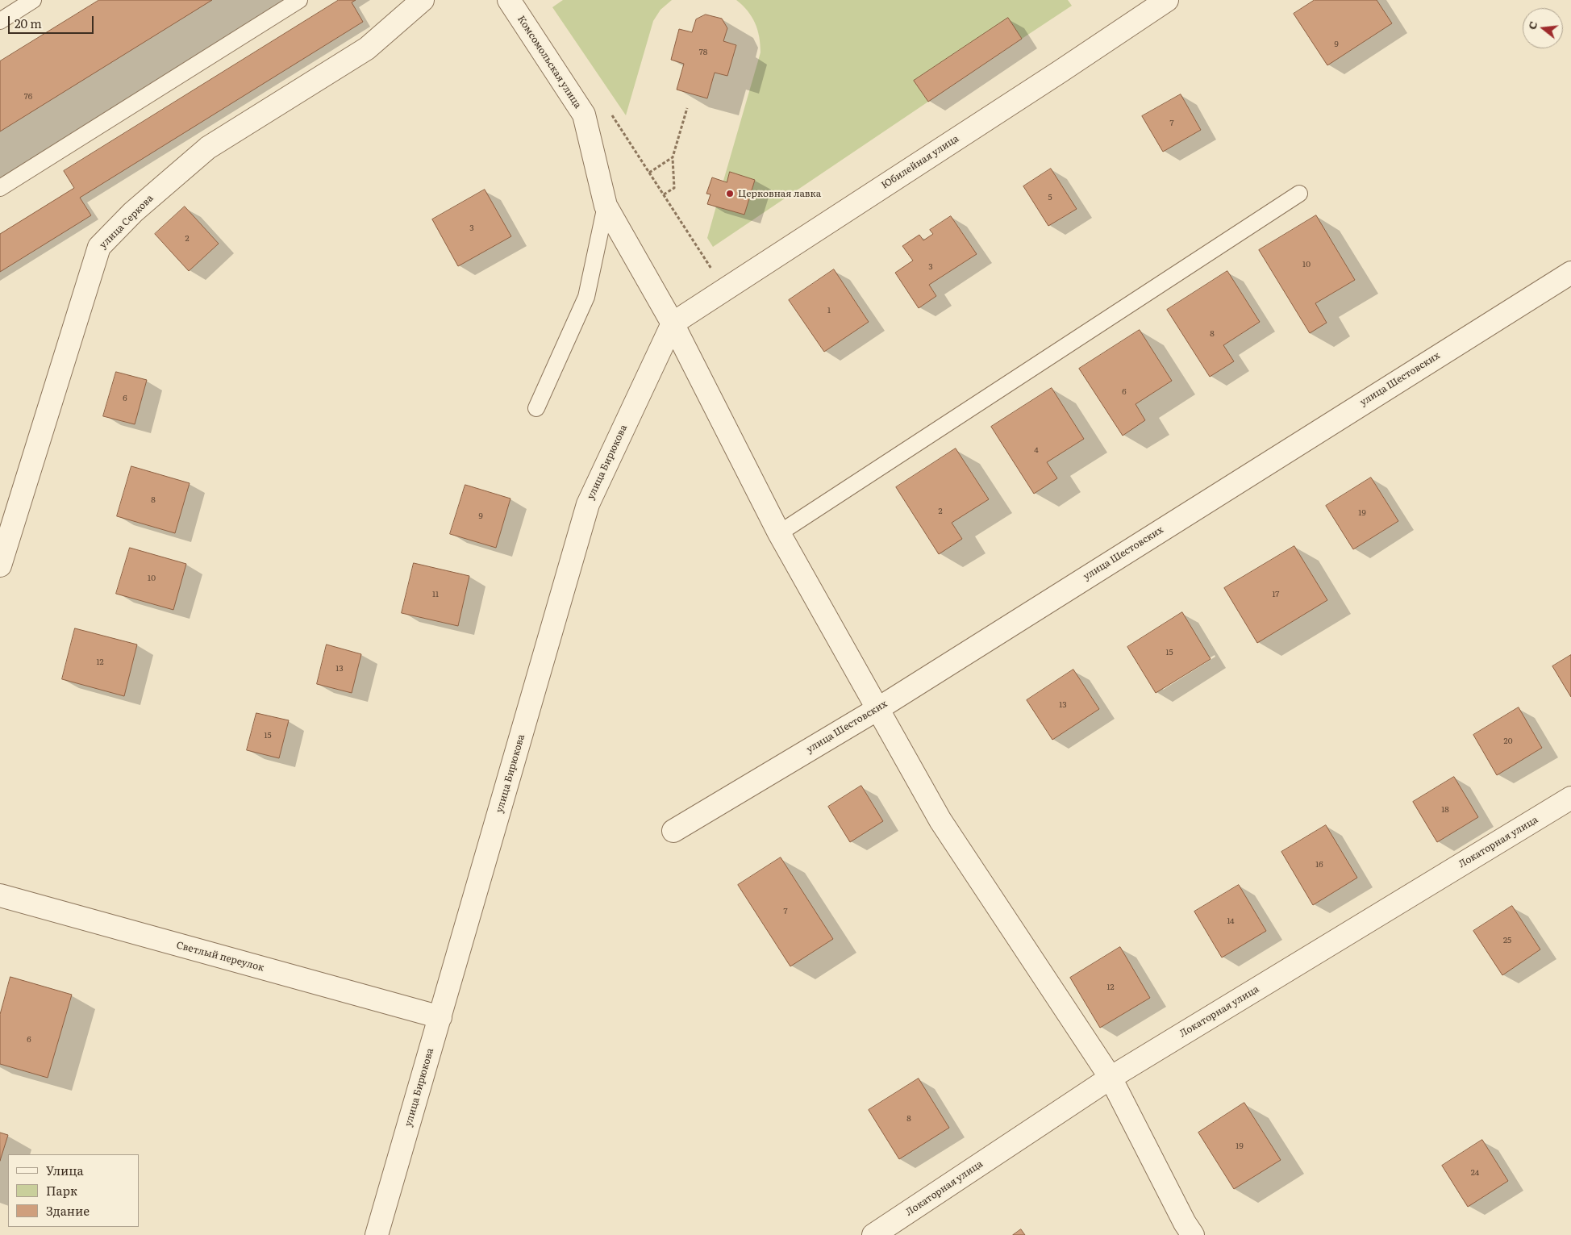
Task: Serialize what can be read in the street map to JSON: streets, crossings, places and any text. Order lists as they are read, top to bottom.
{
  "streets": {
    "street": [
      "Комсомольская улица",
      "Юбилейная улица",
      "улица Серкова",
      "улица Шестовских",
      "улица Бирюкова",
      "Локаторная улица",
      "Светлый переулок"
    ]
  },
  "crossings": [
    ["Комсомольская улица", "Юбилейная улица"],
    ["Комсомольская улица", "улица Шестовских"],
    ["Комсомольская улица", "улица Бирюкова"],
    ["Комсомольская улица", "Локаторная улица"],
    ["Юбилейная улица", "улица Бирюкова"],
    ["улица Бирюкова", "Светлый переулок"]
  ],
  "places": ["Церковная лавка"],
  "house_numbers": [
    "9",
    "78",
    "76",
    "7",
    "5",
    "3",
    "2",
    "10",
    "3",
    "1",
    "8",
    "6",
    "6",
    "4",
    "8",
    "2",
    "19",
    "9",
    "10",
    "11",
    "17",
    "15",
    "12",
    "13",
    "13",
    "15",
    "20",
    "18",
    "16",
    "7",
    "14",
    "25",
    "12",
    "6",
    "8",
    "19",
    "24"
  ],
  "legend": ["Улица", "Парк", "Здание"],
  "scale_bar": "20 m",
  "north": "left"
}
